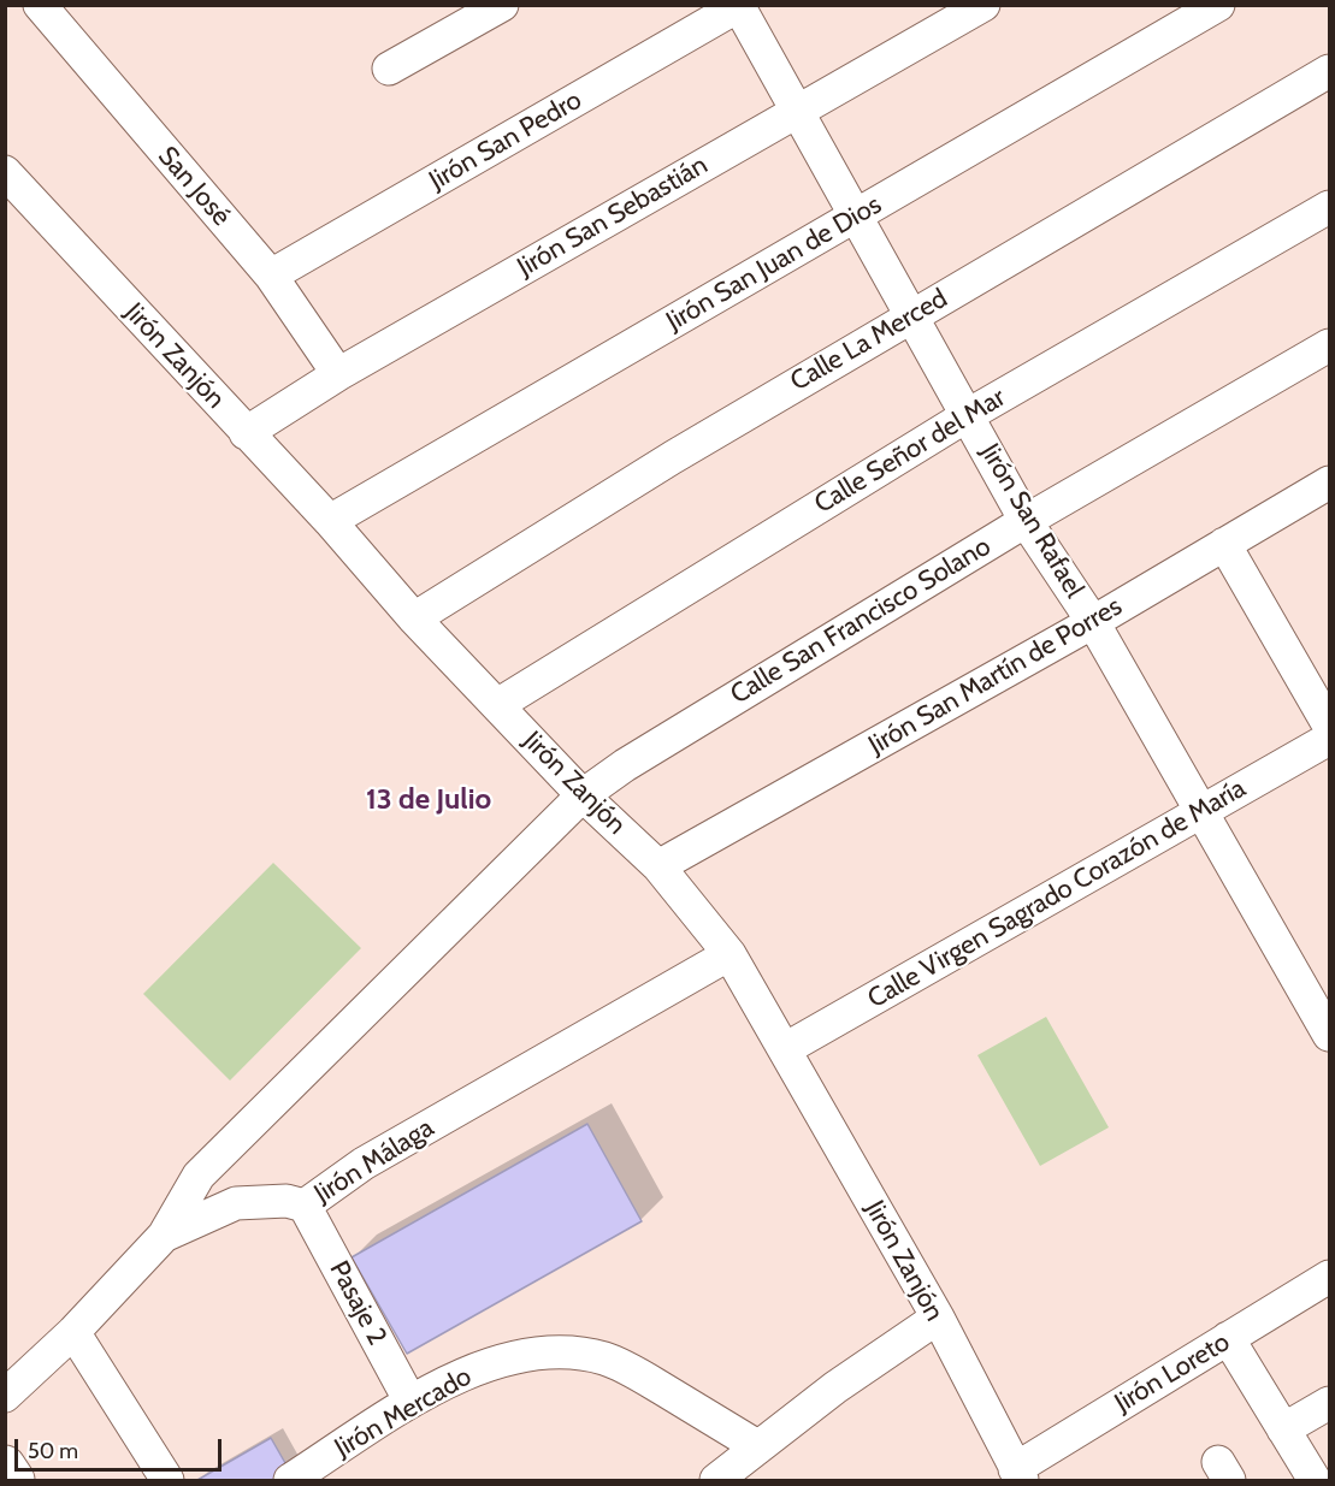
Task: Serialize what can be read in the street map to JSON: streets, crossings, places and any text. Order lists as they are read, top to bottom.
{
  "streets": {
    "street": [
      "Jirón San Pedro",
      "San José",
      "Jirón San Sebastián",
      "Jirón San Juan de Dios",
      "Calle La Merced",
      "Jirón Zanjón",
      "Calle Señor del Mar",
      "Jirón San Rafael",
      "Calle San Francisco Solano",
      "Jirón San Martín de Porres",
      "Calle Virgen Sagrado Corazón de María",
      "Jirón Málaga",
      "Pasaje 2",
      "Jirón Loreto",
      "Jirón Mercado"
    ]
  },
  "crossings": [
    ["Jirón San Pedro", "San José"],
    ["Jirón San Pedro", "Jirón San Rafael"],
    ["San José", "Jirón San Sebastián"],
    ["Jirón San Sebastián", "Jirón Zanjón"],
    ["Jirón San Sebastián", "Jirón San Rafael"],
    ["Jirón San Juan de Dios", "Jirón Zanjón"],
    ["Jirón San Juan de Dios", "Jirón San Rafael"],
    ["Calle La Merced", "Jirón Zanjón"],
    ["Calle La Merced", "Jirón San Rafael"],
    ["Jirón Zanjón", "Calle Señor del Mar"],
    ["Jirón Zanjón", "Calle San Francisco Solano"],
    ["Jirón Zanjón", "Jirón San Martín de Porres"],
    ["Jirón Zanjón", "Calle Virgen Sagrado Corazón de María"],
    ["Jirón Zanjón", "Jirón Málaga"],
    ["Jirón Zanjón", "Jirón Loreto"],
    ["Calle Señor del Mar", "Jirón San Rafael"],
    ["Jirón San Rafael", "Calle San Francisco Solano"],
    ["Jirón San Rafael", "Jirón San Martín de Porres"],
    ["Jirón San Rafael", "Calle Virgen Sagrado Corazón de María"],
    ["Calle San Francisco Solano", "Jirón Málaga"],
    ["Jirón Málaga", "Pasaje 2"],
    ["Pasaje 2", "Jirón Mercado"]
  ],
  "districts": ["13 de Julio"],
  "scale_bar": "50 m"
}
